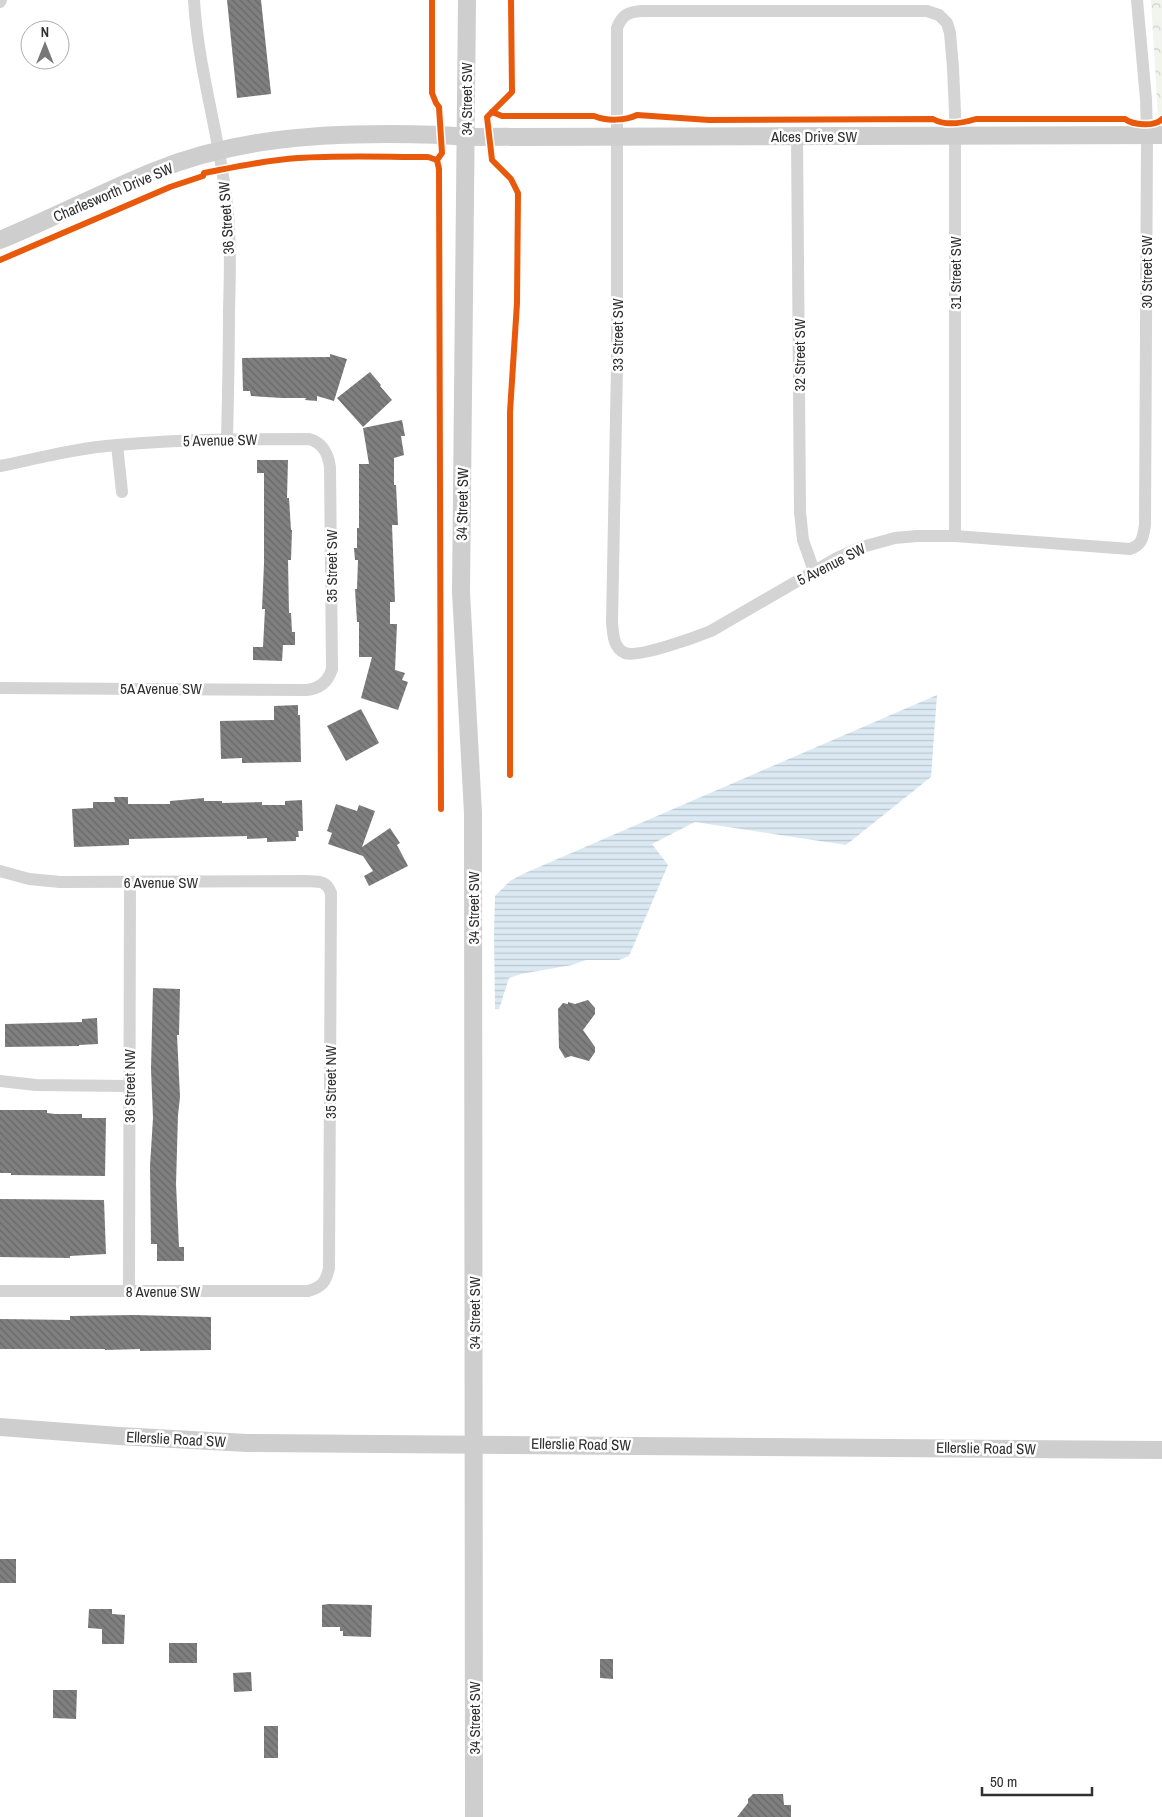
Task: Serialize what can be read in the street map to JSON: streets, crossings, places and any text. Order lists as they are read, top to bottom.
{
  "streets": {
    "main road": [
      "34 Street SW",
      "Alces Drive SW",
      "Charlesworth Drive SW",
      "Ellerslie Road SW"
    ],
    "street": [
      "36 Street SW",
      "30 Street SW",
      "31 Street SW",
      "33 Street SW",
      "32 Street SW",
      "5 Avenue SW",
      "35 Street SW",
      "5A Avenue SW",
      "6 Avenue SW",
      "35 Street NW",
      "36 Street NW",
      "8 Avenue SW"
    ]
  },
  "crossings": [
    ["34 Street SW", "Alces Drive SW"],
    ["34 Street SW", "Charlesworth Drive SW"],
    ["34 Street SW", "Ellerslie Road SW"],
    ["Alces Drive SW", "Charlesworth Drive SW"],
    ["Alces Drive SW", "30 Street SW"],
    ["Alces Drive SW", "31 Street SW"],
    ["Alces Drive SW", "33 Street SW"],
    ["Alces Drive SW", "32 Street SW"],
    ["Charlesworth Drive SW", "36 Street SW"],
    ["36 Street SW", "5 Avenue SW"],
    ["30 Street SW", "5 Avenue SW"],
    ["31 Street SW", "33 Street SW"],
    ["31 Street SW", "5 Avenue SW"],
    ["33 Street SW", "5 Avenue SW"],
    ["32 Street SW", "5 Avenue SW"],
    ["5 Avenue SW", "35 Street SW"],
    ["35 Street SW", "5A Avenue SW"],
    ["6 Avenue SW", "35 Street NW"],
    ["6 Avenue SW", "36 Street NW"],
    ["35 Street NW", "8 Avenue SW"],
    ["36 Street NW", "8 Avenue SW"]
  ],
  "scale_bar": "50 m",
  "north": "top"
}
